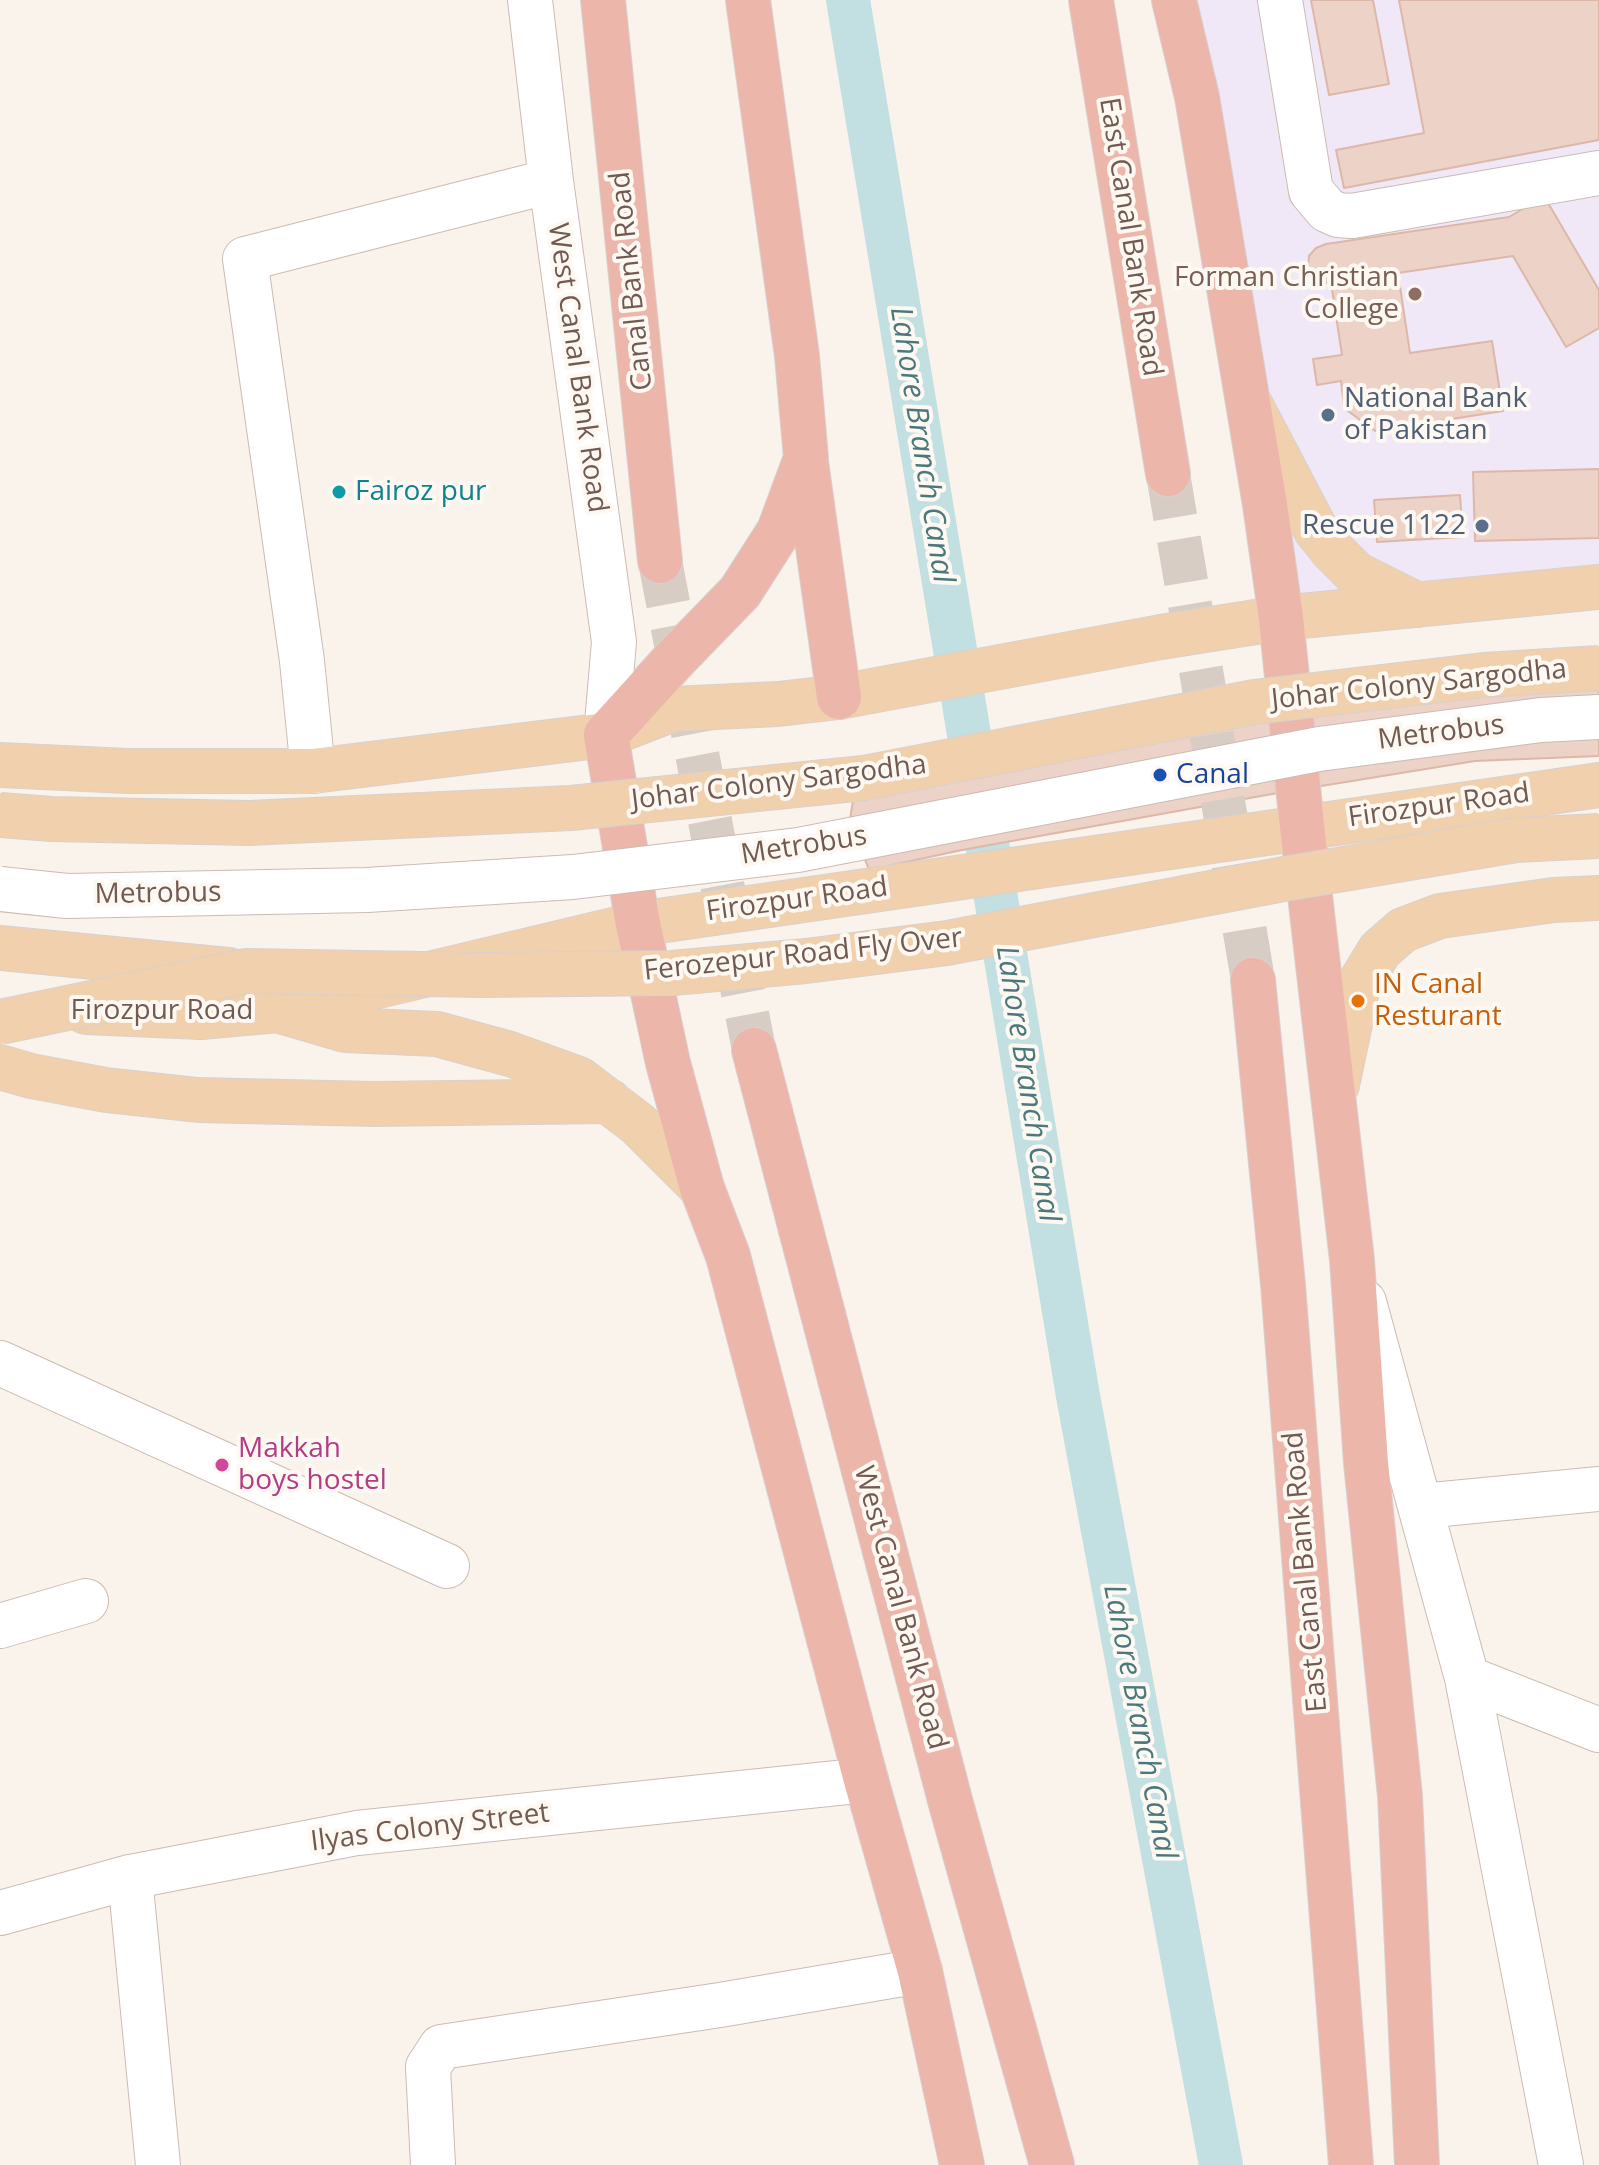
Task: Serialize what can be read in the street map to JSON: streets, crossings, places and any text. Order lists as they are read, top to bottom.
{
  "streets": {
    "highway": ["East Canal Bank Road", "Canal Bank Road", "West Canal Bank Road"],
    "main road": ["Johar Colony Sargodha", "Firozpur Road", "Ferozepur Road Fly Over"],
    "street": ["Metrobus", "Ilyas Colony Street"]
  },
  "water": ["Lahore Branch Canal"],
  "places": [
    "Forman Christian College",
    "National Bank of Pakistan",
    "Fairoz pur",
    "Rescue 1122",
    "Canal",
    "IN Canal Resturant",
    "Makkah boys hostel"
  ]
}
